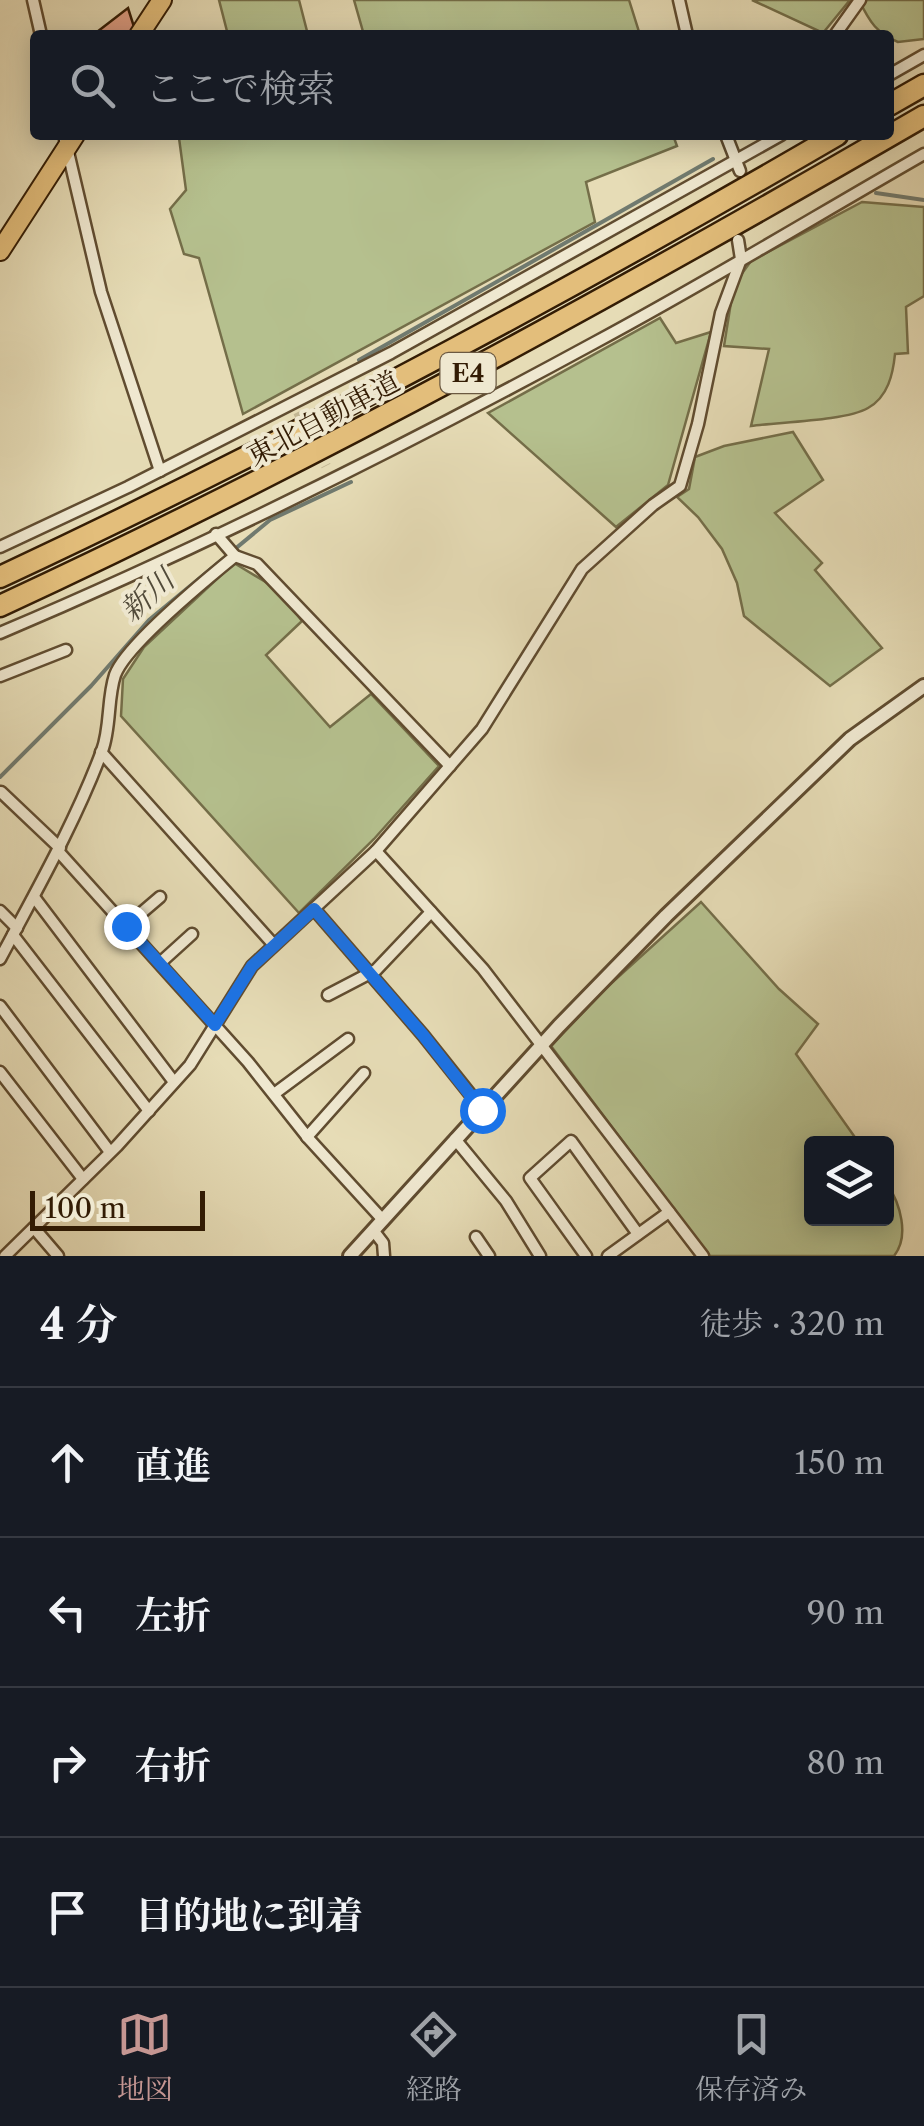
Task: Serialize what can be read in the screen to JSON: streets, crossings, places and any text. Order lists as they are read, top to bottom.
{
  "streets": {
    "highway": ["E4", "東北自動車道"]
  },
  "water": ["新川"],
  "scale_bar": "100 m",
  "page": {
    "search": "ここで検索",
    "scale": "100 m",
    "heading": ["4 分", "徒歩 · 320 m"],
    "list": [
      ["直進", "150 m"],
      ["左折", "90 m"],
      ["右折", "80 m"],
      "目的地に到着"
    ],
    "nav": ["地図", "経路", "保存済み"]
  }
}
